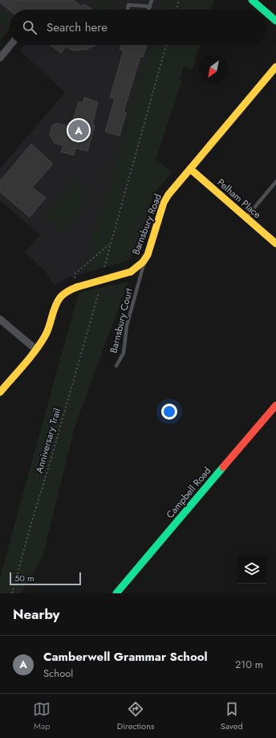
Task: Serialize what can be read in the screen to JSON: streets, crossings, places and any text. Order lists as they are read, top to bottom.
{
  "streets": {
    "street": ["Pelham Place", "Barnsbury Road", "Campbell Road"],
    "lane": ["Barnsbury Court"],
    "path": ["Anniversary Trail"]
  },
  "crossings": [
    ["Pelham Place", "Barnsbury Road"],
    ["Barnsbury Road", "Barnsbury Court"]
  ],
  "scale_bar": "50 m",
  "north": "bottom left",
  "page": {
    "search": "Search here",
    "pins": "A",
    "scale": "50 m",
    "heading": "Nearby",
    "list": [
      {
        "mark": "A",
        "name": "Camberwell Grammar School",
        "note": "School",
        "value": "210 m"
      }
    ],
    "nav": ["Map", "Directions", "Saved"]
  }
}
